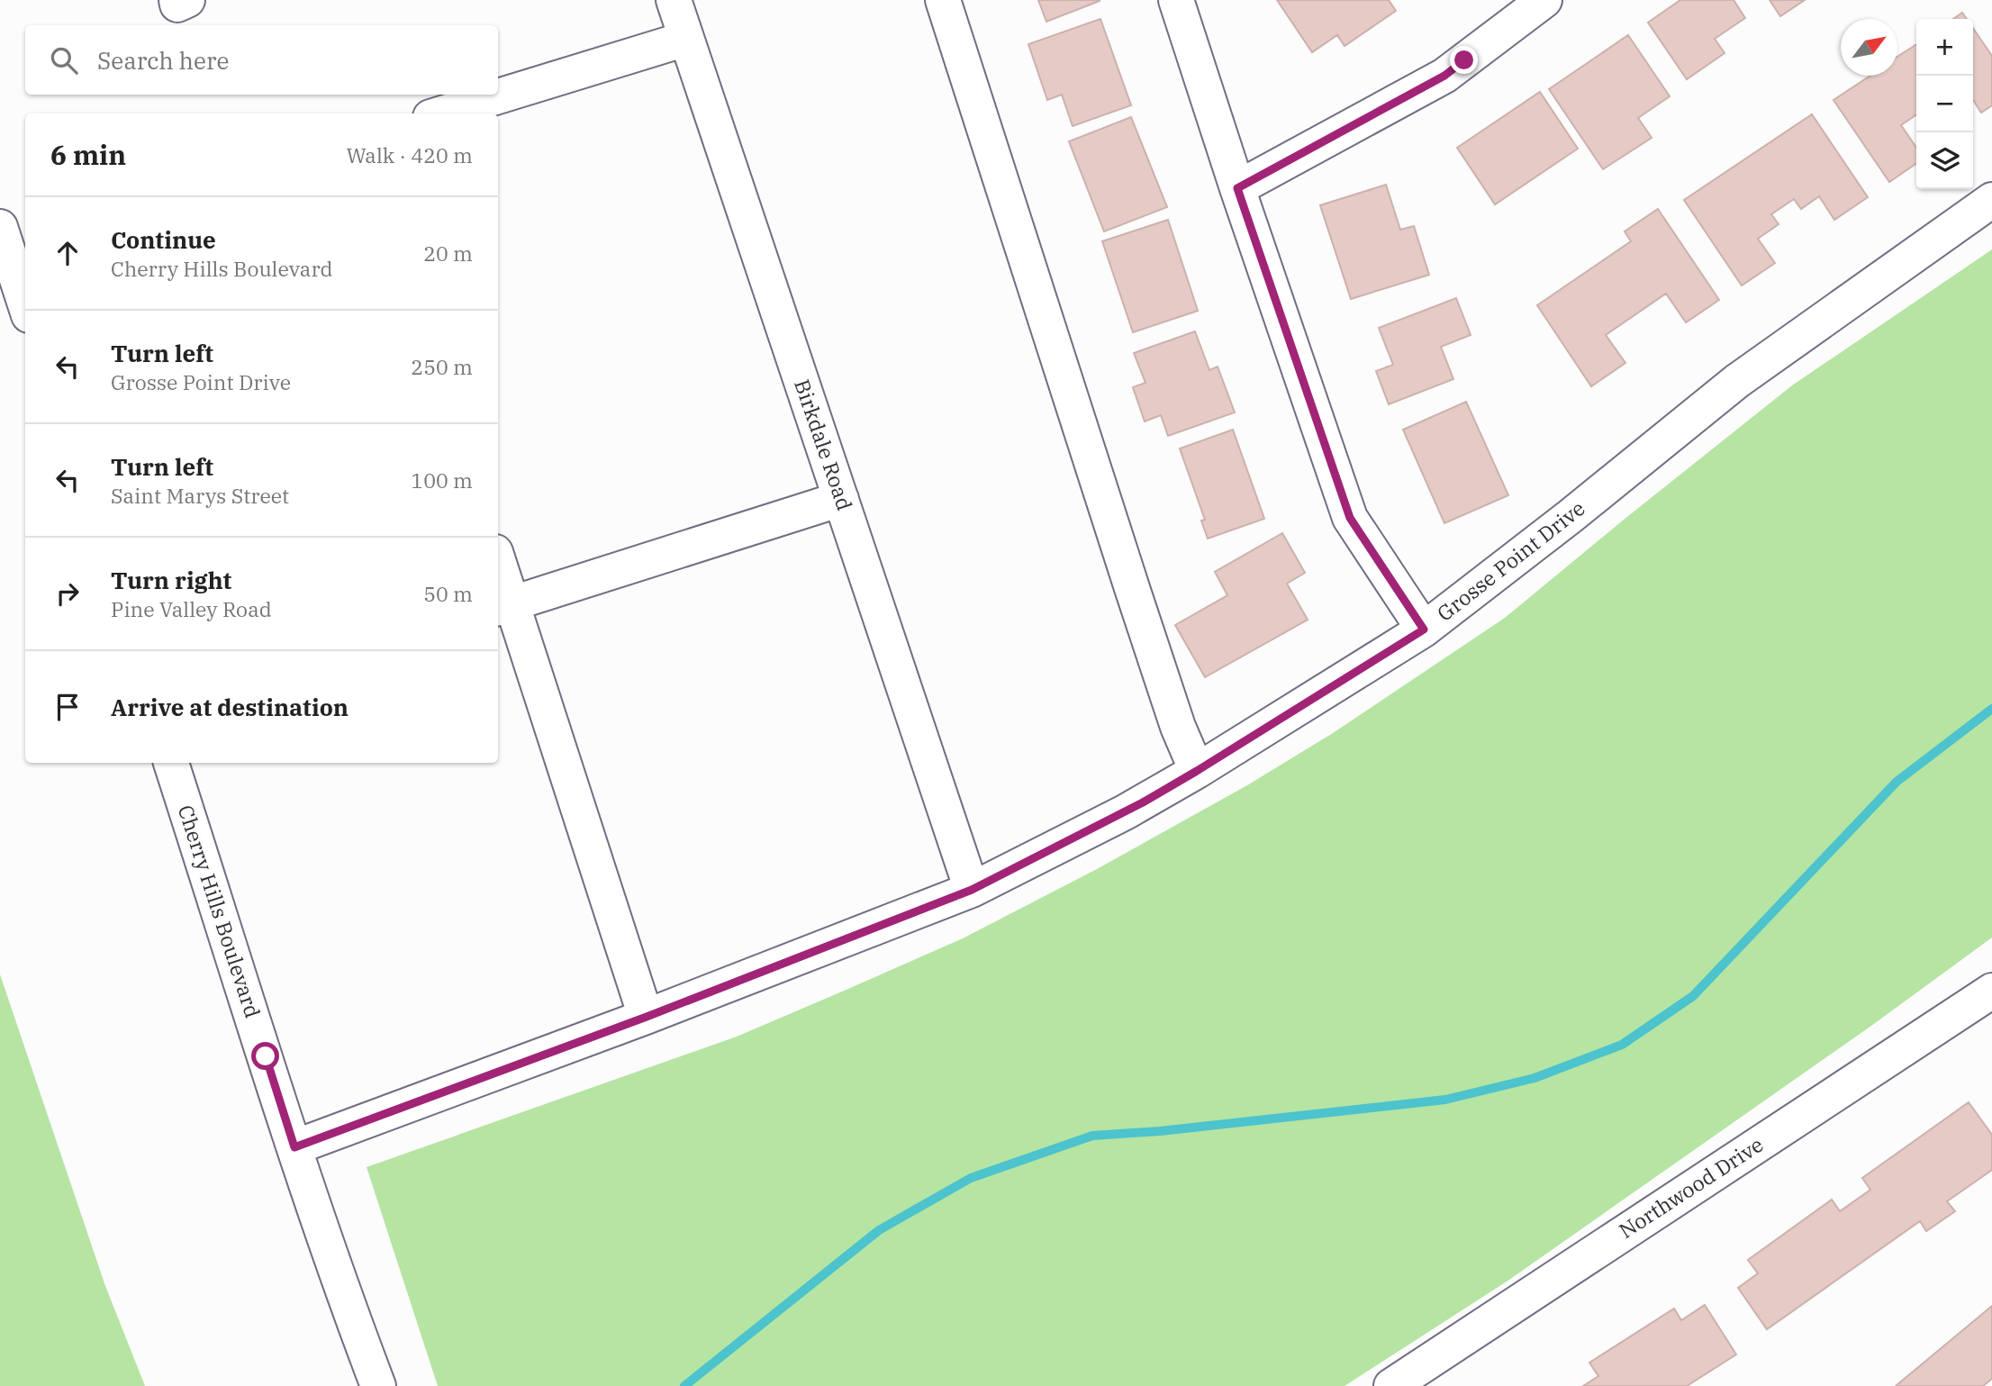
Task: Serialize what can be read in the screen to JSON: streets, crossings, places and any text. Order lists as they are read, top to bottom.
{
  "streets": {
    "street": [
      "Birkdale Road",
      "Grosse Point Drive",
      "Cherry Hills Boulevard",
      "Northwood Drive"
    ]
  },
  "crossings": [
    ["Birkdale Road", "Grosse Point Drive"],
    ["Grosse Point Drive", "Cherry Hills Boulevard"]
  ],
  "north": "top right",
  "page": {
    "map_buttons": ["+", "−"],
    "search": "Search here",
    "heading": ["6 min", "Walk · 420 m"],
    "list": [
      ["Continue", "Cherry Hills Boulevard", "20 m"],
      ["Turn left", "Grosse Point Drive", "250 m"],
      ["Turn left", "Saint Marys Street", "100 m"],
      ["Turn right", "Pine Valley Road", "50 m"],
      "Arrive at destination"
    ]
  }
}
